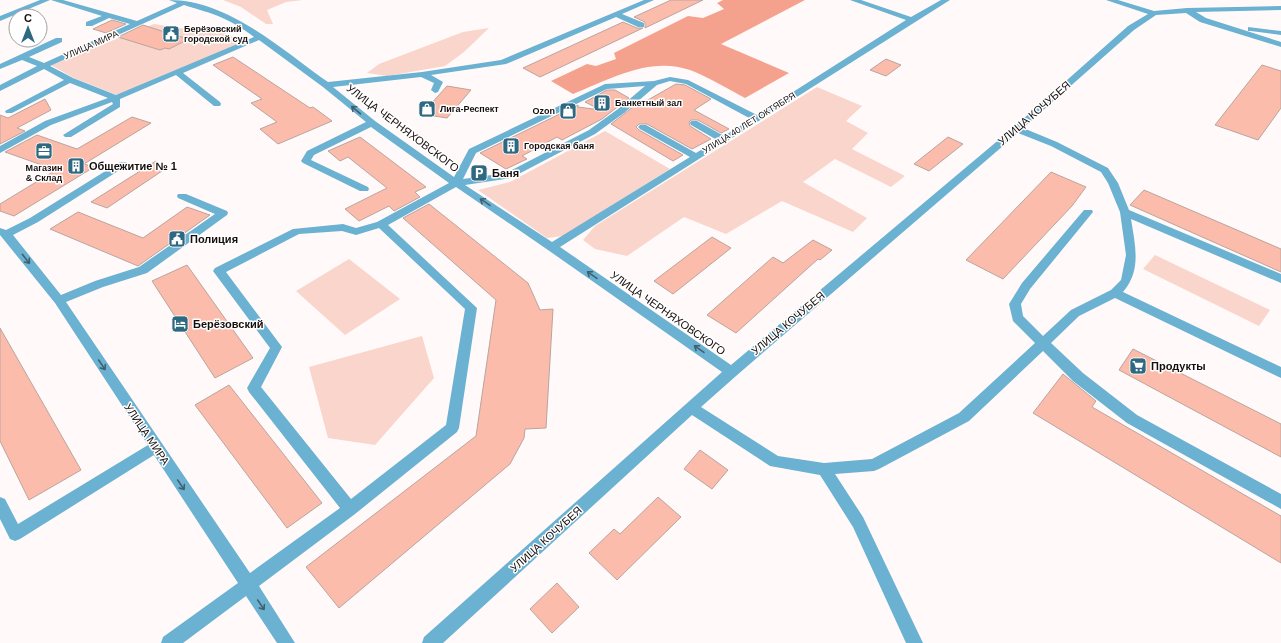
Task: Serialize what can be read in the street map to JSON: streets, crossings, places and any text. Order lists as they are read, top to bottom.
{
  "streets": {
    "street": [
      "УЛИЦА МИРА",
      "УЛИЦА КОЧУБЕЯ",
      "УЛИЦА 40 ЛЕТ ОКТЯБРЯ",
      "УЛИЦА ЧЕРНЯХОВСКОГО"
    ]
  },
  "crossings": [
    ["УЛИЦА МИРА", "УЛИЦА ЧЕРНЯХОВСКОГО"],
    ["УЛИЦА КОЧУБЕЯ", "УЛИЦА ЧЕРНЯХОВСКОГО"],
    ["УЛИЦА 40 ЛЕТ ОКТЯБРЯ", "УЛИЦА ЧЕРНЯХОВСКОГО"]
  ],
  "one_way": ["УЛИЦА МИРА", "УЛИЦА ЧЕРНЯХОВСКОГО"],
  "places": {
    "public building": ["Берёзовский городской суд", "Полиция"],
    "building": ["Банкетный зал", "Городская баня", "Общежитие № 1"],
    "shop": ["Лига-Респект", "Ozon"],
    "office": ["Магазин & Склад"],
    "parking": ["Баня"],
    "hotel": ["Берёзовский"],
    "supermarket": ["Продукты"]
  },
  "north": "top"
}
